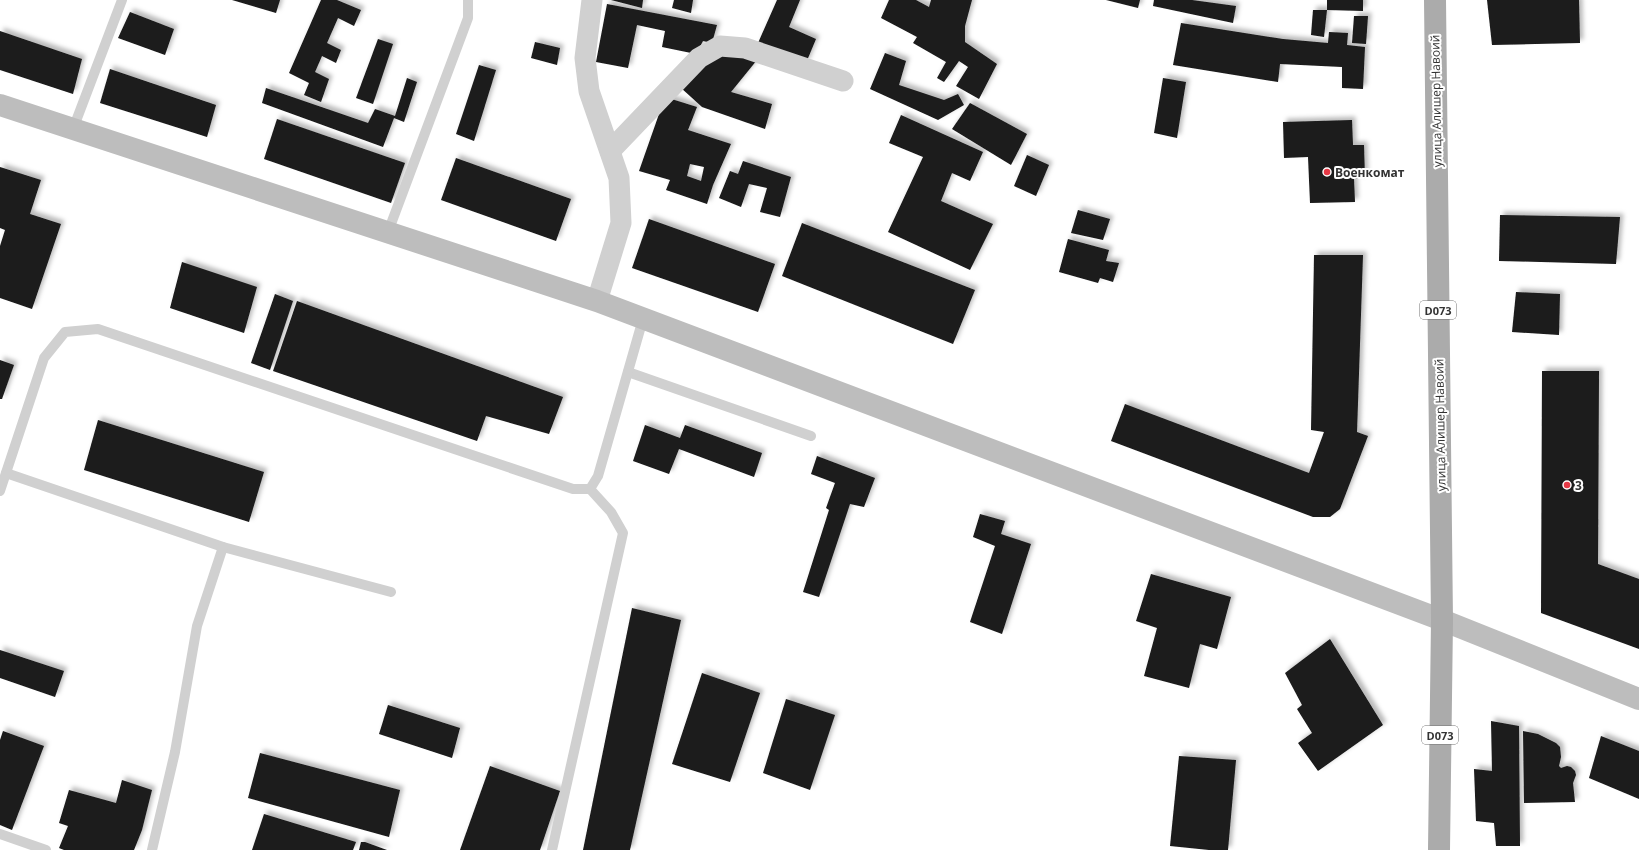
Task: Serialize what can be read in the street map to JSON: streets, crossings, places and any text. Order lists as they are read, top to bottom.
{
  "streets": {
    "main road": ["улица Алишер Навоий", "D073"]
  },
  "places": ["Военкомат", "3"]
}
